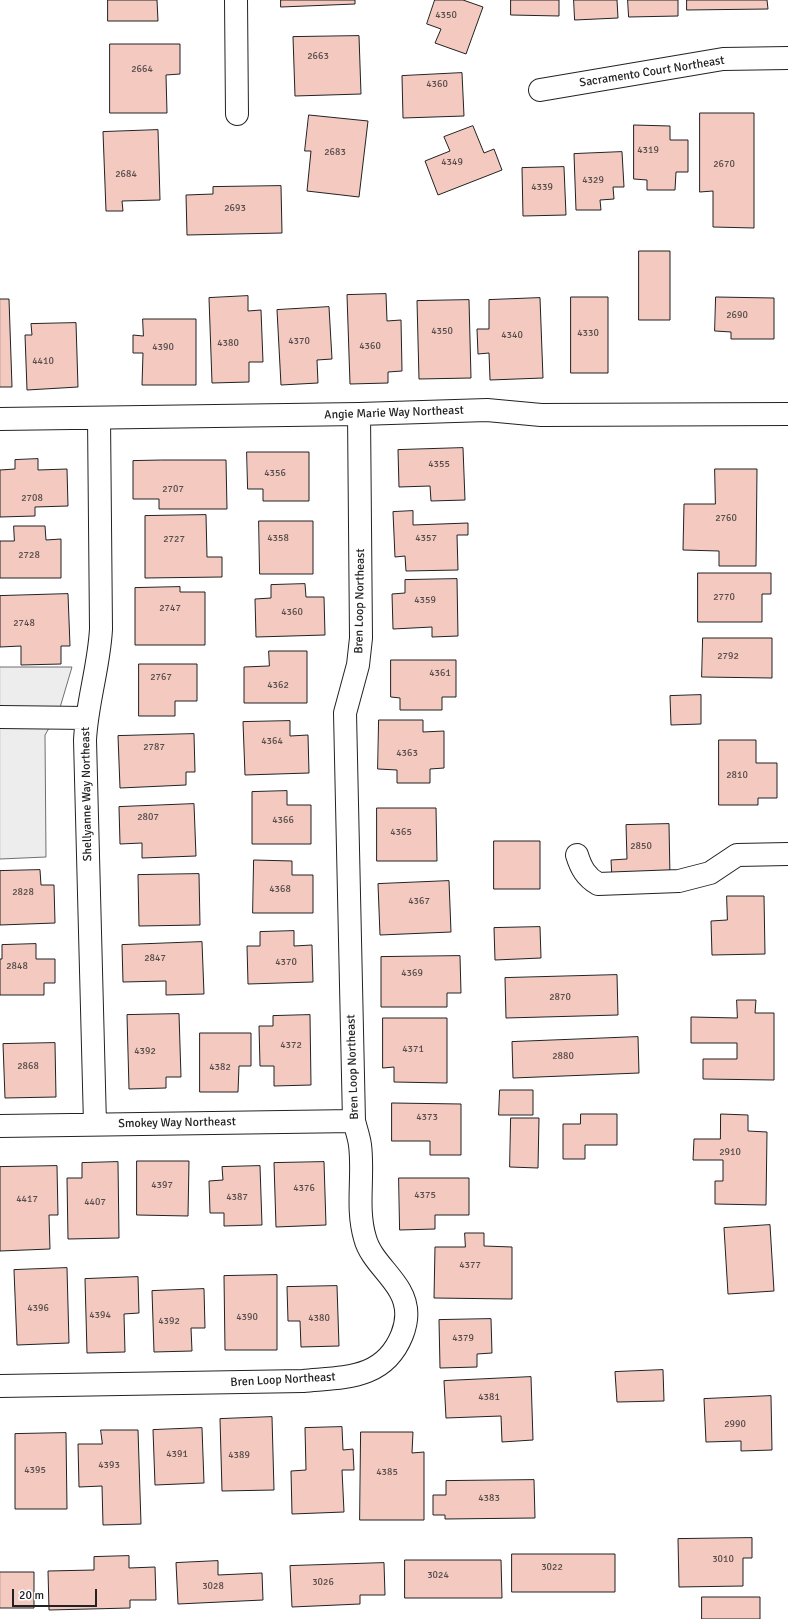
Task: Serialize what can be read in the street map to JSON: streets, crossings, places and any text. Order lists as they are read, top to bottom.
{
  "streets": {
    "street": [
      "Sacramento Court Northeast",
      "Angie Marie Way Northeast",
      "Bren Loop Northeast",
      "Shellyanne Way Northeast",
      "Smokey Way Northeast"
    ]
  },
  "crossings": [
    ["Angie Marie Way Northeast", "Bren Loop Northeast"],
    ["Angie Marie Way Northeast", "Shellyanne Way Northeast"],
    ["Bren Loop Northeast", "Smokey Way Northeast"],
    ["Shellyanne Way Northeast", "Smokey Way Northeast"]
  ],
  "house_numbers": [
    "4350",
    "2663",
    "2664",
    "4360",
    "4319",
    "2683",
    "4349",
    "2670",
    "2684",
    "4329",
    "4339",
    "2693",
    "2690",
    "4350",
    "4330",
    "4340",
    "4370",
    "4380",
    "4360",
    "4390",
    "4410",
    "4355",
    "4356",
    "2707",
    "2708",
    "2760",
    "4358",
    "4357",
    "2727",
    "2728",
    "2770",
    "4359",
    "2747",
    "4360",
    "2748",
    "2792",
    "4361",
    "2767",
    "4362",
    "4364",
    "2787",
    "4363",
    "2810",
    "2807",
    "4366",
    "4365",
    "2850",
    "4368",
    "2828",
    "4367",
    "2847",
    "4370",
    "2848",
    "4369",
    "2870",
    "4372",
    "4371",
    "4392",
    "2880",
    "2868",
    "4382",
    "4373",
    "2910",
    "4397",
    "4376",
    "4375",
    "4387",
    "4417",
    "4407",
    "4377",
    "4396",
    "4394",
    "4390",
    "4380",
    "4392",
    "4379",
    "4381",
    "2990",
    "4391",
    "4389",
    "4393",
    "4395",
    "4385",
    "4383",
    "3010",
    "3022",
    "3024",
    "3026",
    "3028"
  ],
  "scale_bar": "20 m"
}
